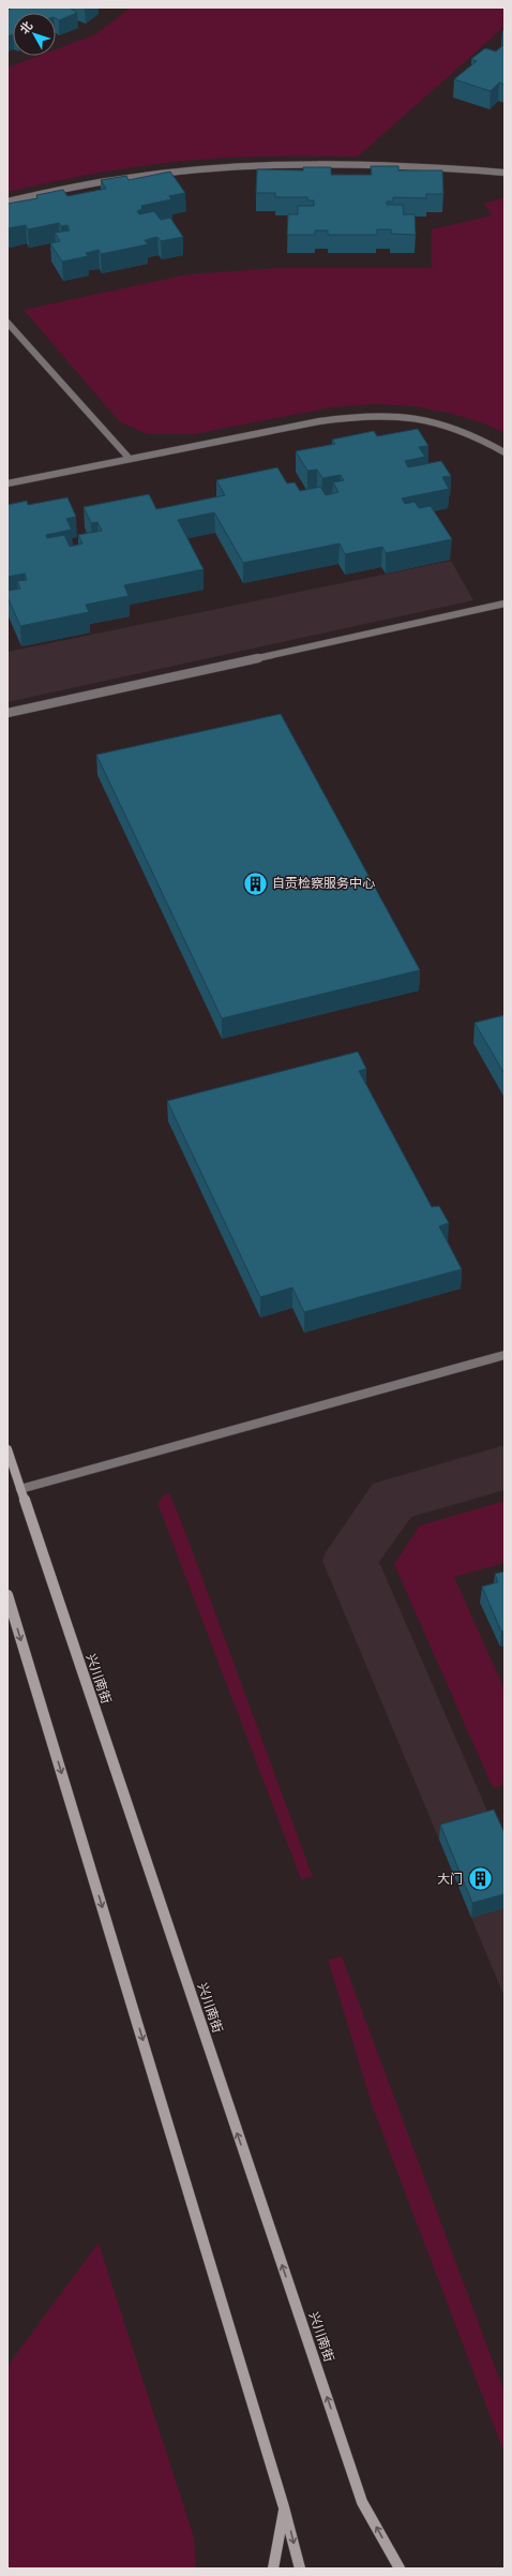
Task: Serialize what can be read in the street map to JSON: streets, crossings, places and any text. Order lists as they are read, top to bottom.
{
  "streets": {
    "street": ["兴川南街"]
  },
  "places": {
    "building": ["自贡检察服务中心", "大门"]
  },
  "north": "top left"
}
